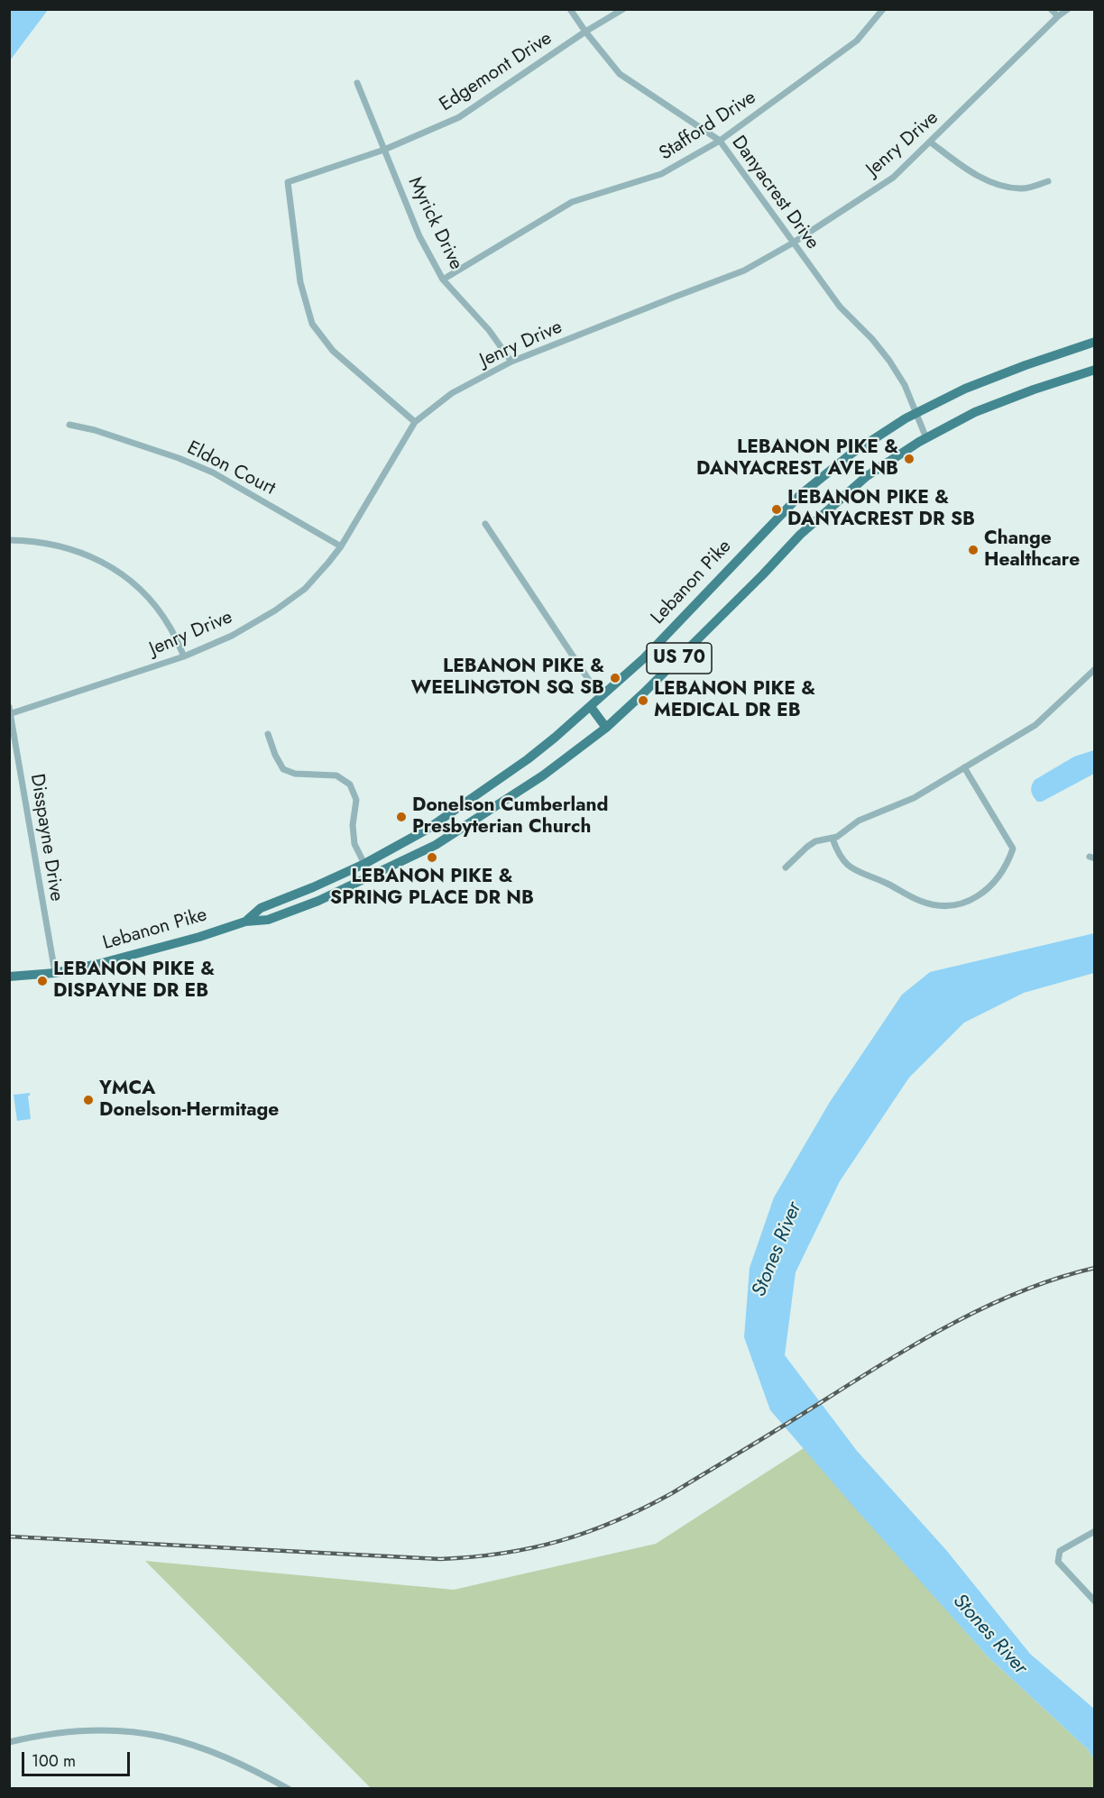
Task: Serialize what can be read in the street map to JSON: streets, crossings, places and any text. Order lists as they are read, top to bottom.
{
  "streets": {
    "main road": ["Lebanon Pike", "US 70"],
    "street": [
      "Edgemont Drive",
      "Stafford Drive",
      "Jenry Drive",
      "Danyacrest Drive",
      "Myrick Drive",
      "Eldon Court",
      "Disspayne Drive"
    ]
  },
  "crossings": [
    ["Edgemont Drive", "Jenry Drive"],
    ["Edgemont Drive", "Danyacrest Drive"],
    ["Edgemont Drive", "Myrick Drive"],
    ["Stafford Drive", "Danyacrest Drive"],
    ["Stafford Drive", "Myrick Drive"],
    ["Jenry Drive", "Danyacrest Drive"],
    ["Jenry Drive", "Myrick Drive"],
    ["Jenry Drive", "Eldon Court"],
    ["Jenry Drive", "Disspayne Drive"],
    ["Danyacrest Drive", "Lebanon Pike"],
    ["Lebanon Pike", "Disspayne Drive"]
  ],
  "water": ["Stones River"],
  "places": [
    "LEBANON PIKE & DANYACREST AVE NB",
    "LEBANON PIKE & DANYACREST DR SB",
    "Change Healthcare",
    "LEBANON PIKE & WEELINGTON SQ SB",
    "LEBANON PIKE & MEDICAL DR EB",
    "Donelson Cumberland Presbyterian Church",
    "LEBANON PIKE & SPRING PLACE DR NB",
    "LEBANON PIKE & DISPAYNE DR EB",
    "YMCA Donelson-Hermitage"
  ],
  "scale_bar": "100 m"
}
